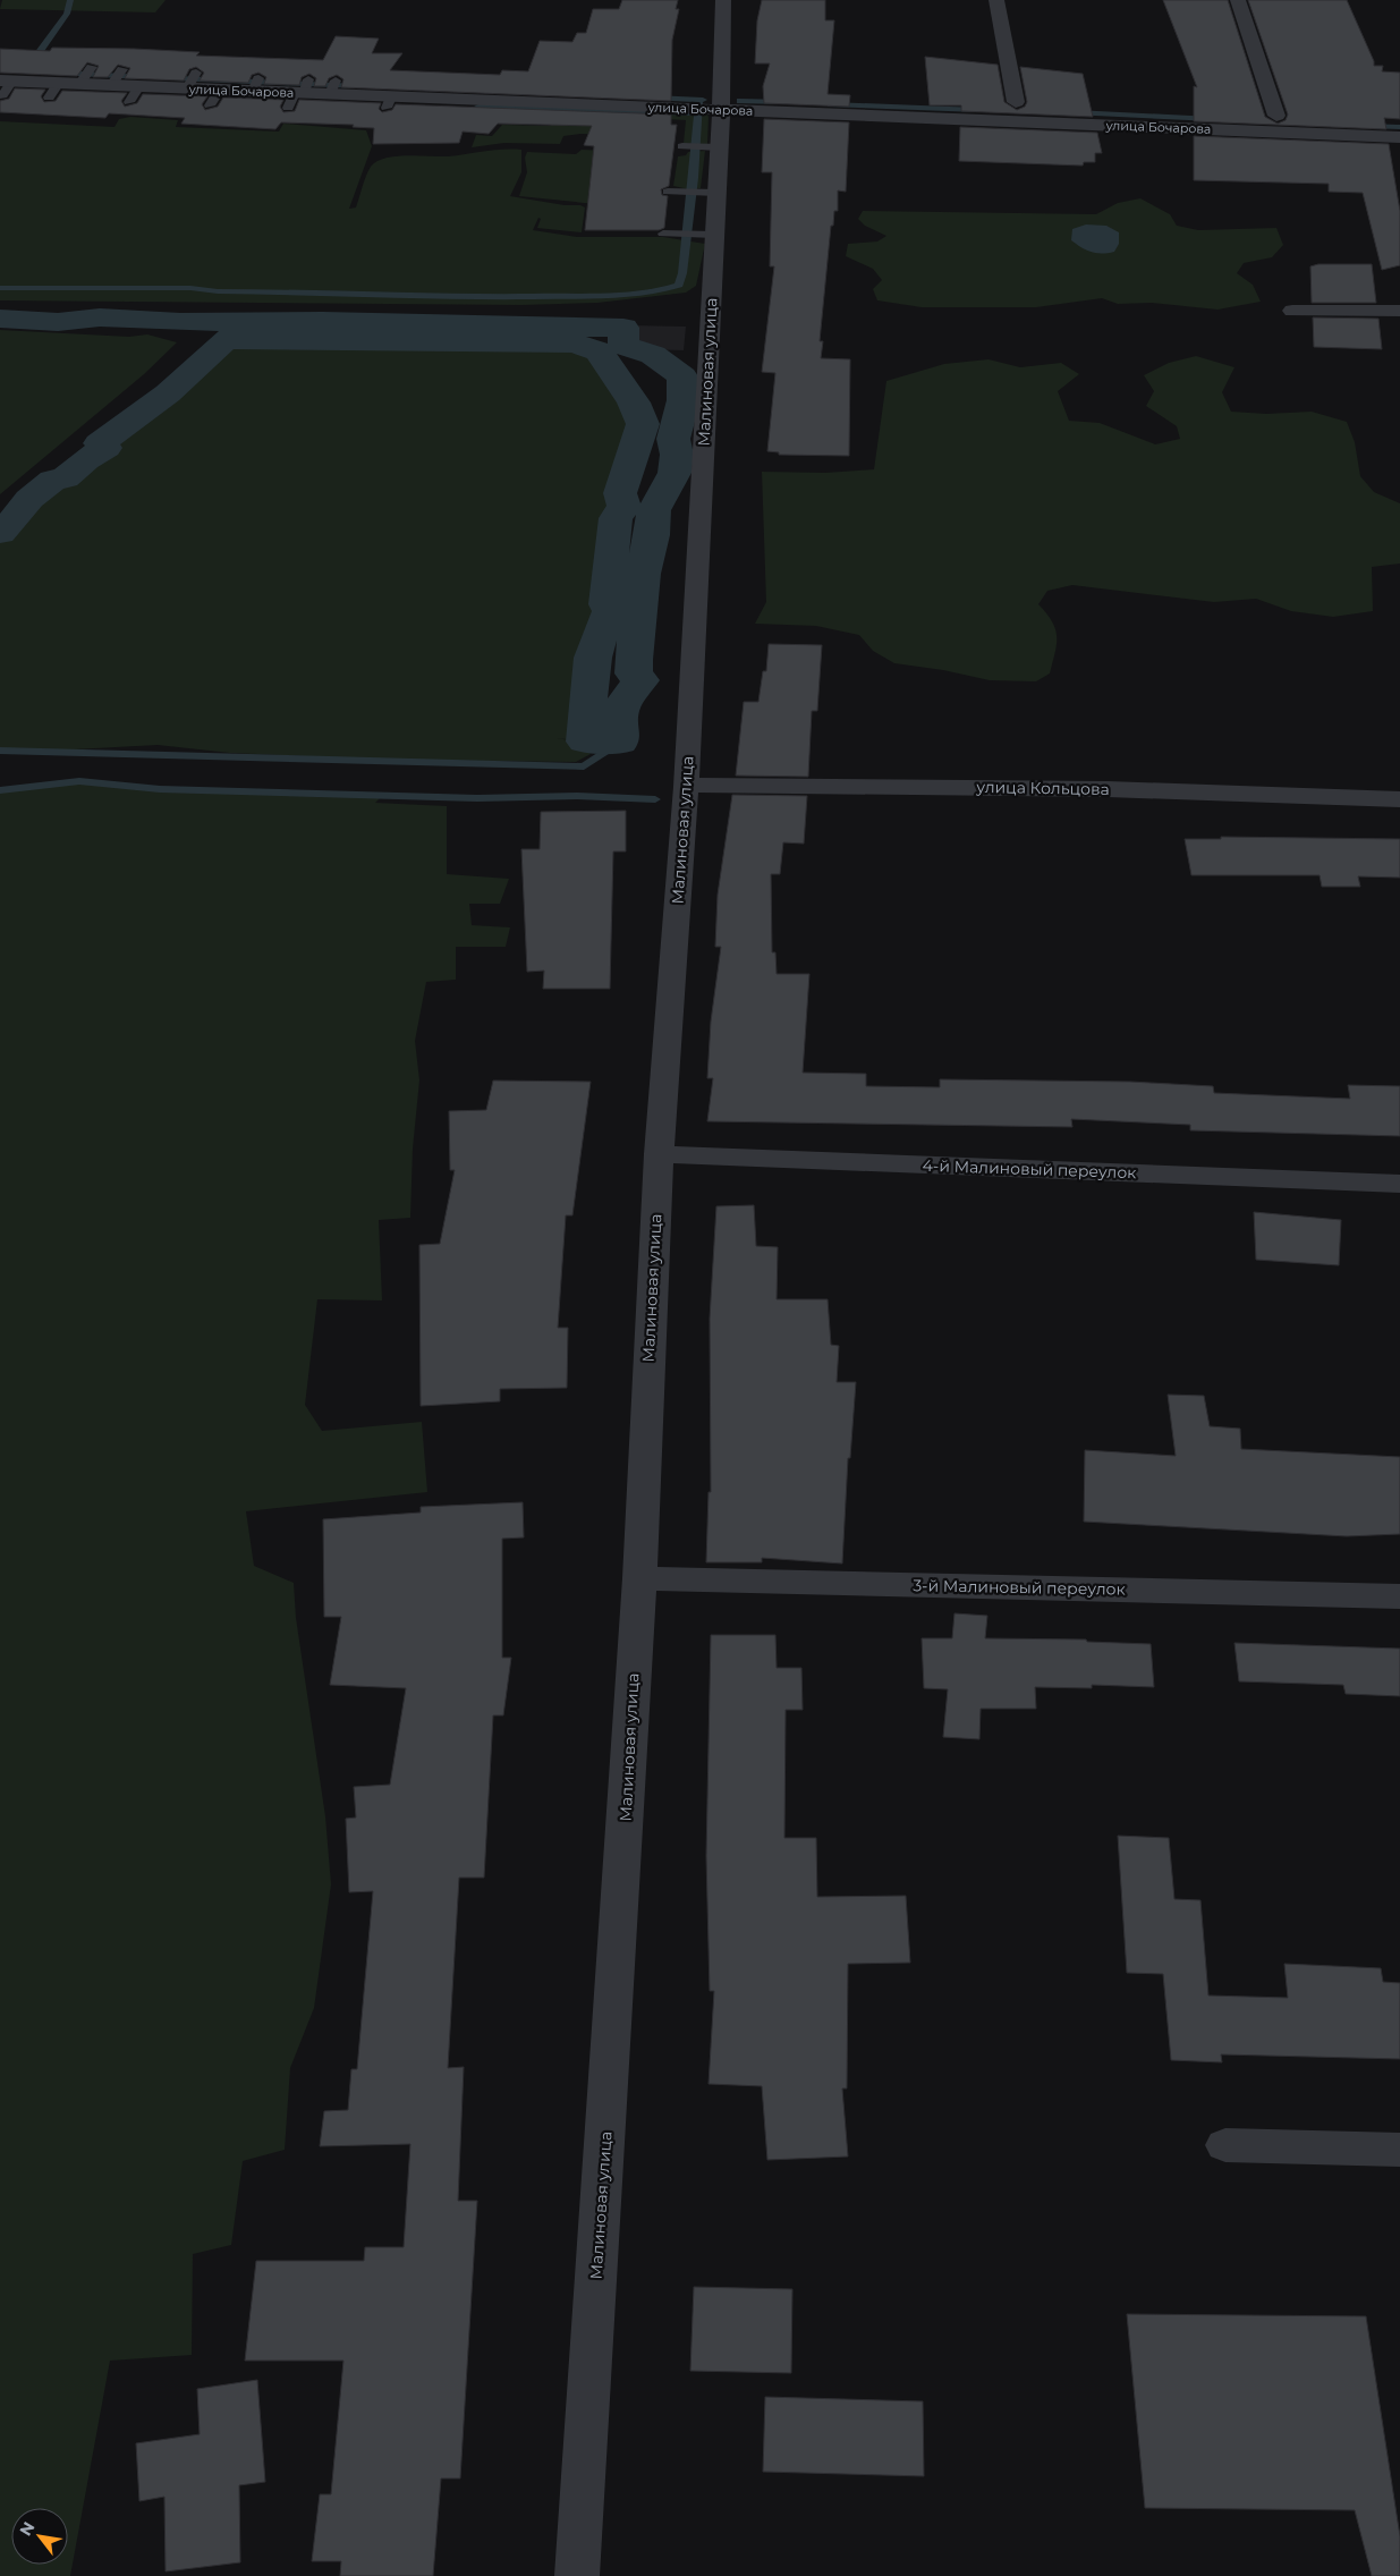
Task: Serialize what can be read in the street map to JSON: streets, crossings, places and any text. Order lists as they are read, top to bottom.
{
  "streets": {
    "street": [
      "улица Бочарова",
      "Малиновая улица",
      "улица Кольцова",
      "4-й Малиновый переулок",
      "3-й Малиновый переулок"
    ]
  },
  "crossings": [
    ["улица Бочарова", "Малиновая улица"],
    ["Малиновая улица", "улица Кольцова"],
    ["Малиновая улица", "4-й Малиновый переулок"],
    ["Малиновая улица", "3-й Малиновый переулок"]
  ],
  "north": "top left"
}
